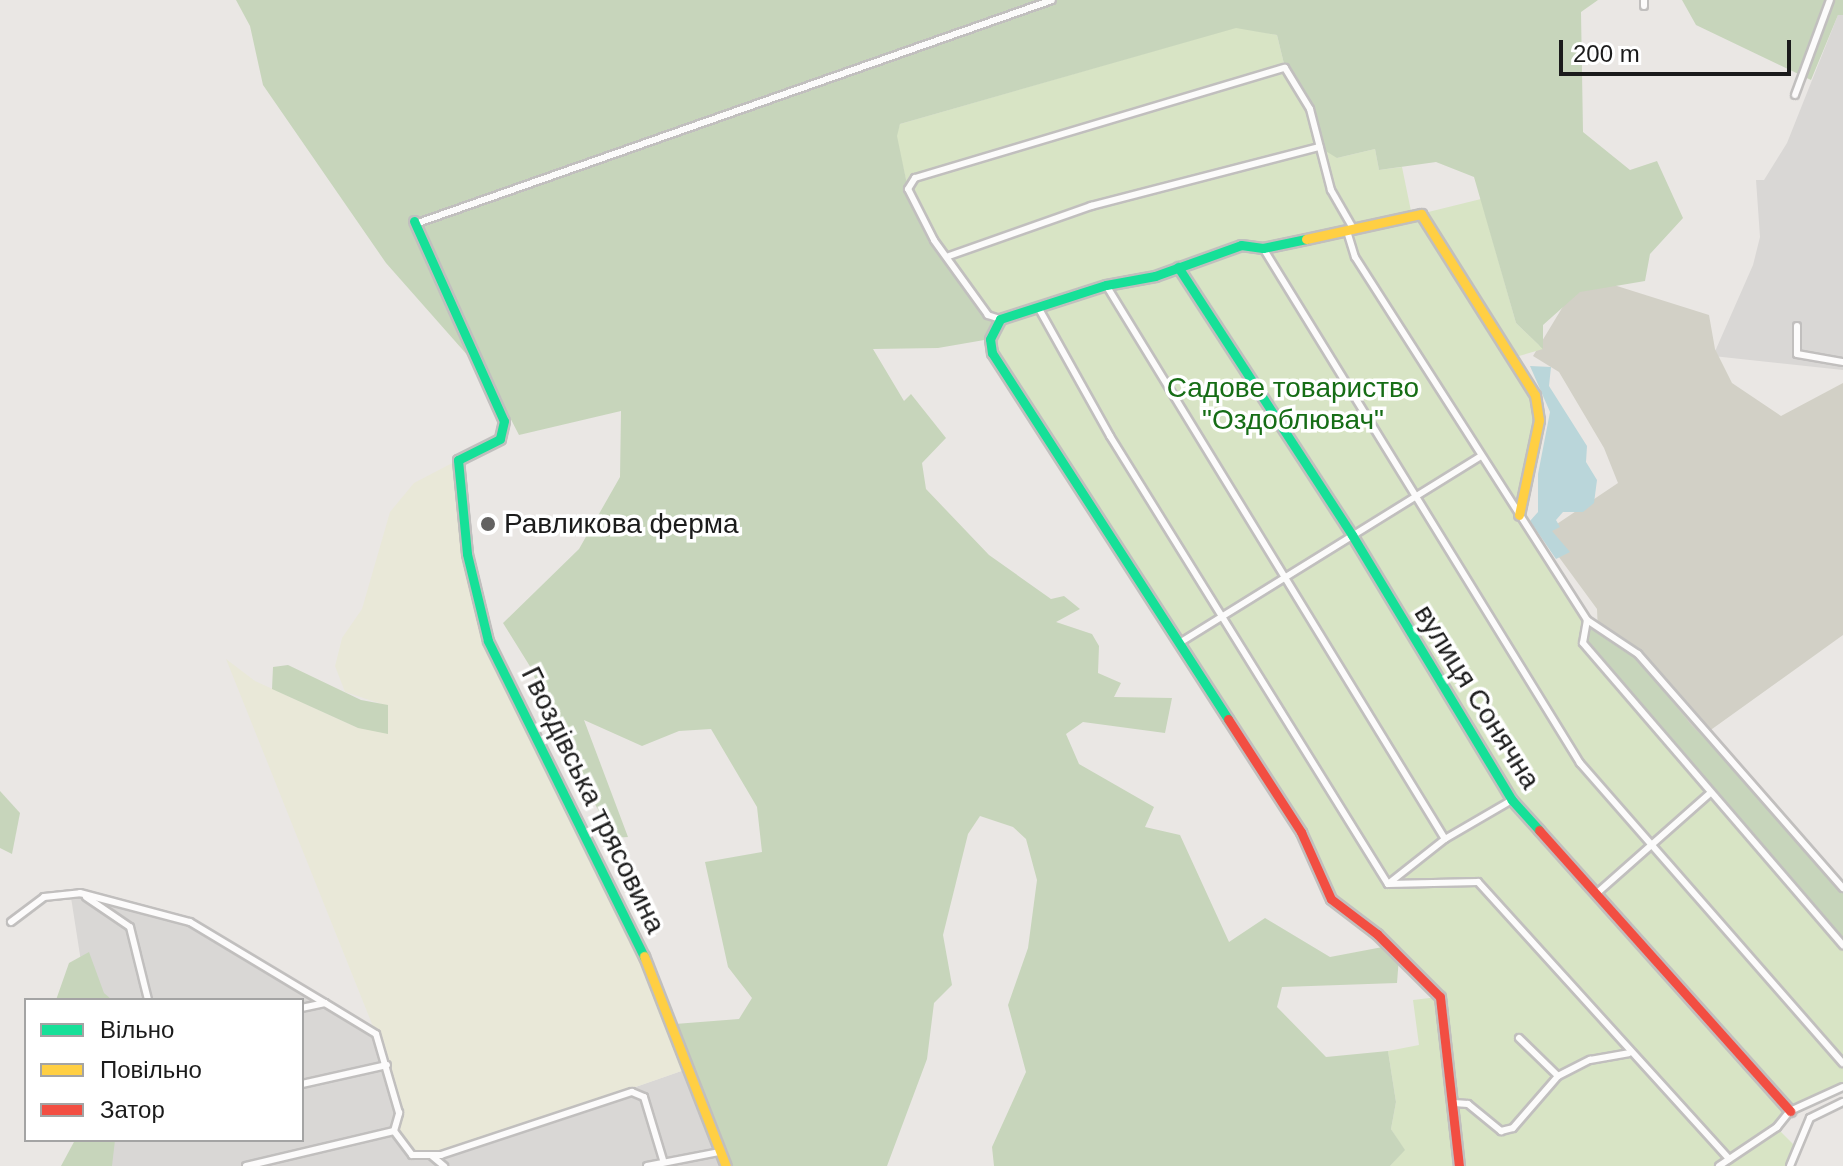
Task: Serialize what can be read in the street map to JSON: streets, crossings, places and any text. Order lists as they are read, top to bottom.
{
  "streets": {
    "street": ["вулиця Сонячна", "Гвоздівська трясовина"]
  },
  "parks": ["Садове товариство \"Оздоблювач\""],
  "places": ["Равликова ферма"],
  "legend": ["Вільно", "Повільно", "Затор"],
  "scale_bar": "200 m"
}
